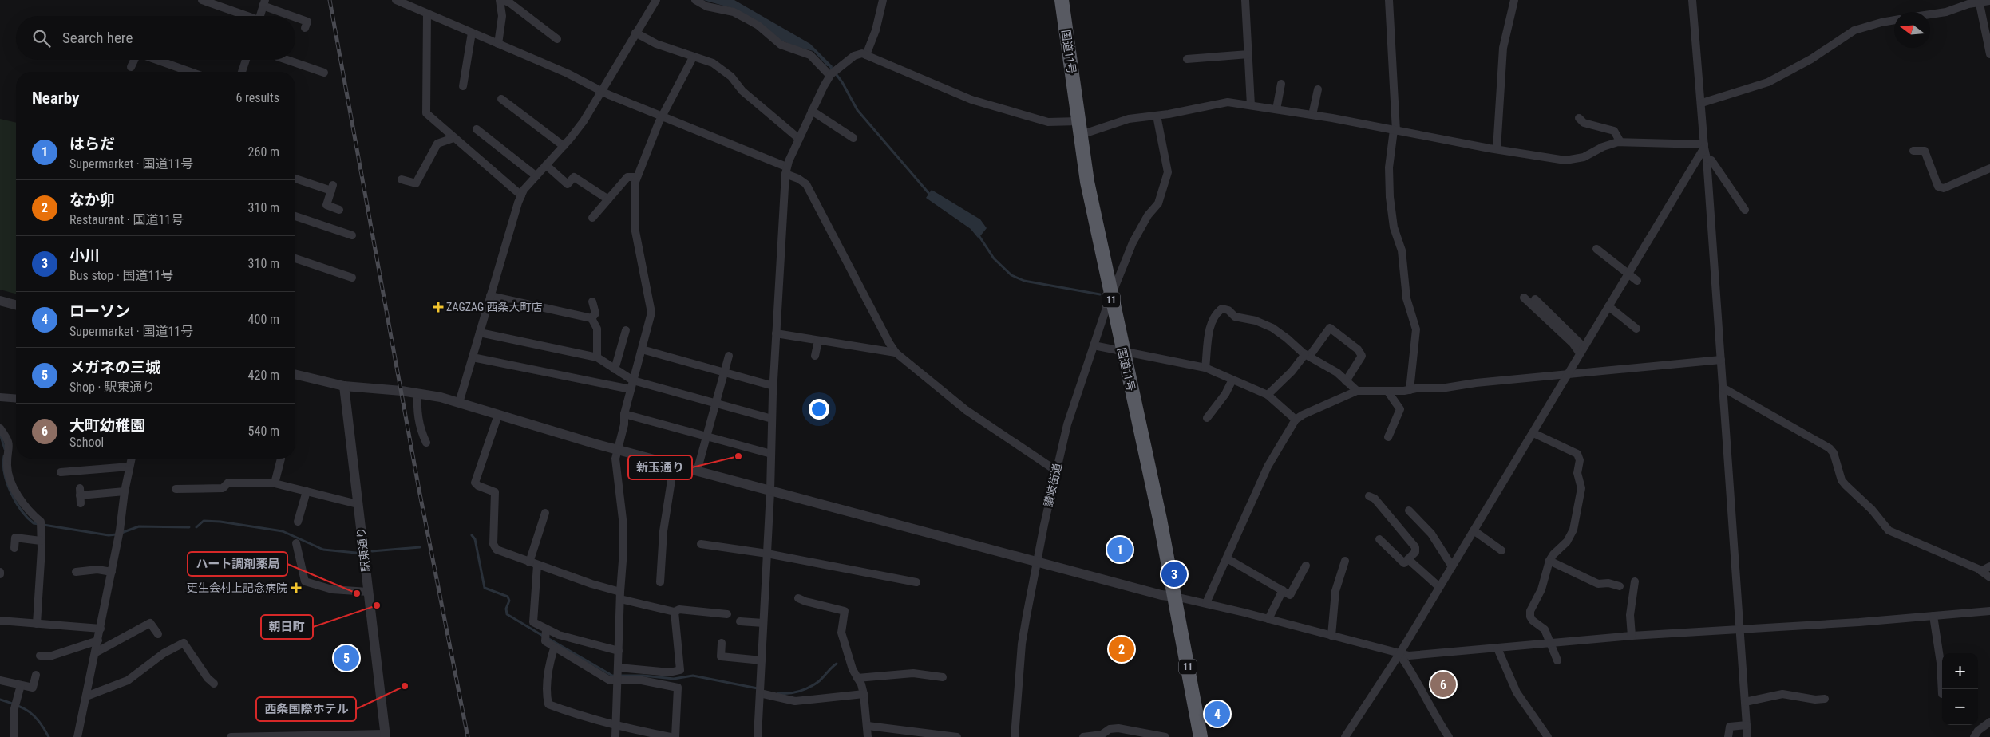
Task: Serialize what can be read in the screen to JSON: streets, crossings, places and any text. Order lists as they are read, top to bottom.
{
  "streets": {
    "highway": ["国道11号", "11"],
    "street": ["讃岐街道", "駅東通り"]
  },
  "crossings": [
    ["国道11号", "讃岐街道"]
  ],
  "places": {
    "health": ["ZAGZAG 西条大町店", "更生会村上記念病院"],
    "other": [
      "新玉通り",
      "ハート調剤薬局",
      "朝日町",
      "西条国際ホテル"
    ]
  },
  "north": "left",
  "page": {
    "search": "Search here",
    "heading": ["Nearby", "6 results"],
    "list": [
      {
        "mark": "1",
        "name": "はらだ",
        "note": "Supermarket · 国道11号",
        "value": "260 m"
      },
      {
        "mark": "2",
        "name": "なか卯",
        "note": "Restaurant · 国道11号",
        "value": "310 m"
      },
      {
        "mark": "3",
        "name": "小川",
        "note": "Bus stop · 国道11号",
        "value": "310 m"
      },
      {
        "mark": "4",
        "name": "ローソン",
        "note": "Supermarket · 国道11号",
        "value": "400 m"
      },
      {
        "mark": "5",
        "name": "メガネの三城",
        "note": "Shop · 駅東通り",
        "value": "420 m"
      },
      {
        "mark": "6",
        "name": "大町幼稚園",
        "note": "School",
        "value": "540 m"
      }
    ],
    "pins": [
      "1",
      "3",
      "2",
      "5",
      "6",
      "4"
    ],
    "map_buttons": ["+", "−"]
  }
}
